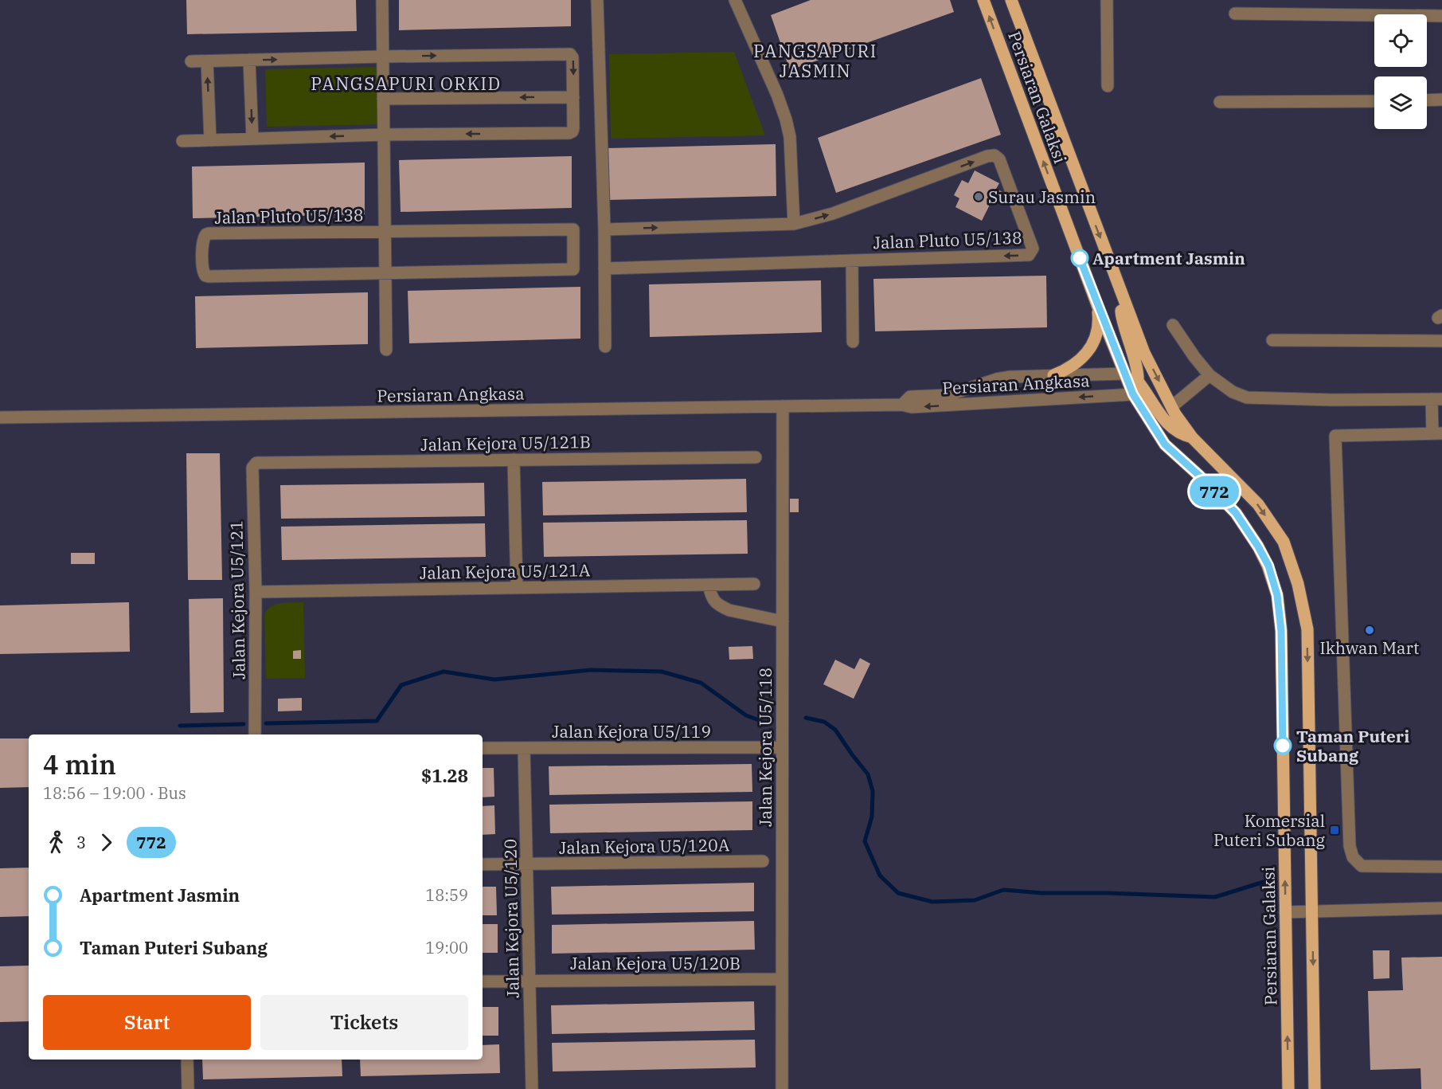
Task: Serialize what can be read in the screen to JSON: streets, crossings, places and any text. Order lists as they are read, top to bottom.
{
  "streets": {
    "main road": ["Persiaran Galaksi"],
    "street": [
      "Jalan Pluto U5/138",
      "Persiaran Angkasa",
      "Jalan Kejora U5/121B",
      "Jalan Kejora U5/121A",
      "Jalan Kejora U5/121",
      "Jalan Kejora U5/119",
      "Jalan Kejora U5/118",
      "Jalan Kejora U5/120A",
      "Jalan Kejora U5/120",
      "Jalan Kejora U5/120B"
    ]
  },
  "crossings": [
    ["Persiaran Galaksi", "Persiaran Angkasa"],
    ["Persiaran Angkasa", "Jalan Kejora U5/118"],
    ["Jalan Kejora U5/121B", "Jalan Kejora U5/121"],
    ["Jalan Kejora U5/121A", "Jalan Kejora U5/121"],
    ["Jalan Kejora U5/119", "Jalan Kejora U5/118"],
    ["Jalan Kejora U5/119", "Jalan Kejora U5/120"],
    ["Jalan Kejora U5/118", "Jalan Kejora U5/120B"],
    ["Jalan Kejora U5/120A", "Jalan Kejora U5/120"],
    ["Jalan Kejora U5/120", "Jalan Kejora U5/120B"]
  ],
  "districts": ["PANGSAPURI JASMIN", "PANGSAPURI ORKID"],
  "places": {
    "other": [
      "Surau Jasmin",
      "Apartment Jasmin",
      "Ikhwan Mart",
      "Taman Puteri Subang"
    ],
    "transit": ["Komersial Puteri Subang"]
  },
  "lines": ["bus line 772"],
  "page": {
    "on_map": "772",
    "heading": ["4 min", "18:56 – 19:00 · Bus", "$1.28"],
    "legs": ["3", "772"],
    "list": [
      {
        "name": "Apartment Jasmin",
        "value": "18:59"
      },
      {
        "name": "Taman Puteri Subang",
        "value": "19:00"
      }
    ],
    "buttons": ["Start", "Tickets"]
  }
}
